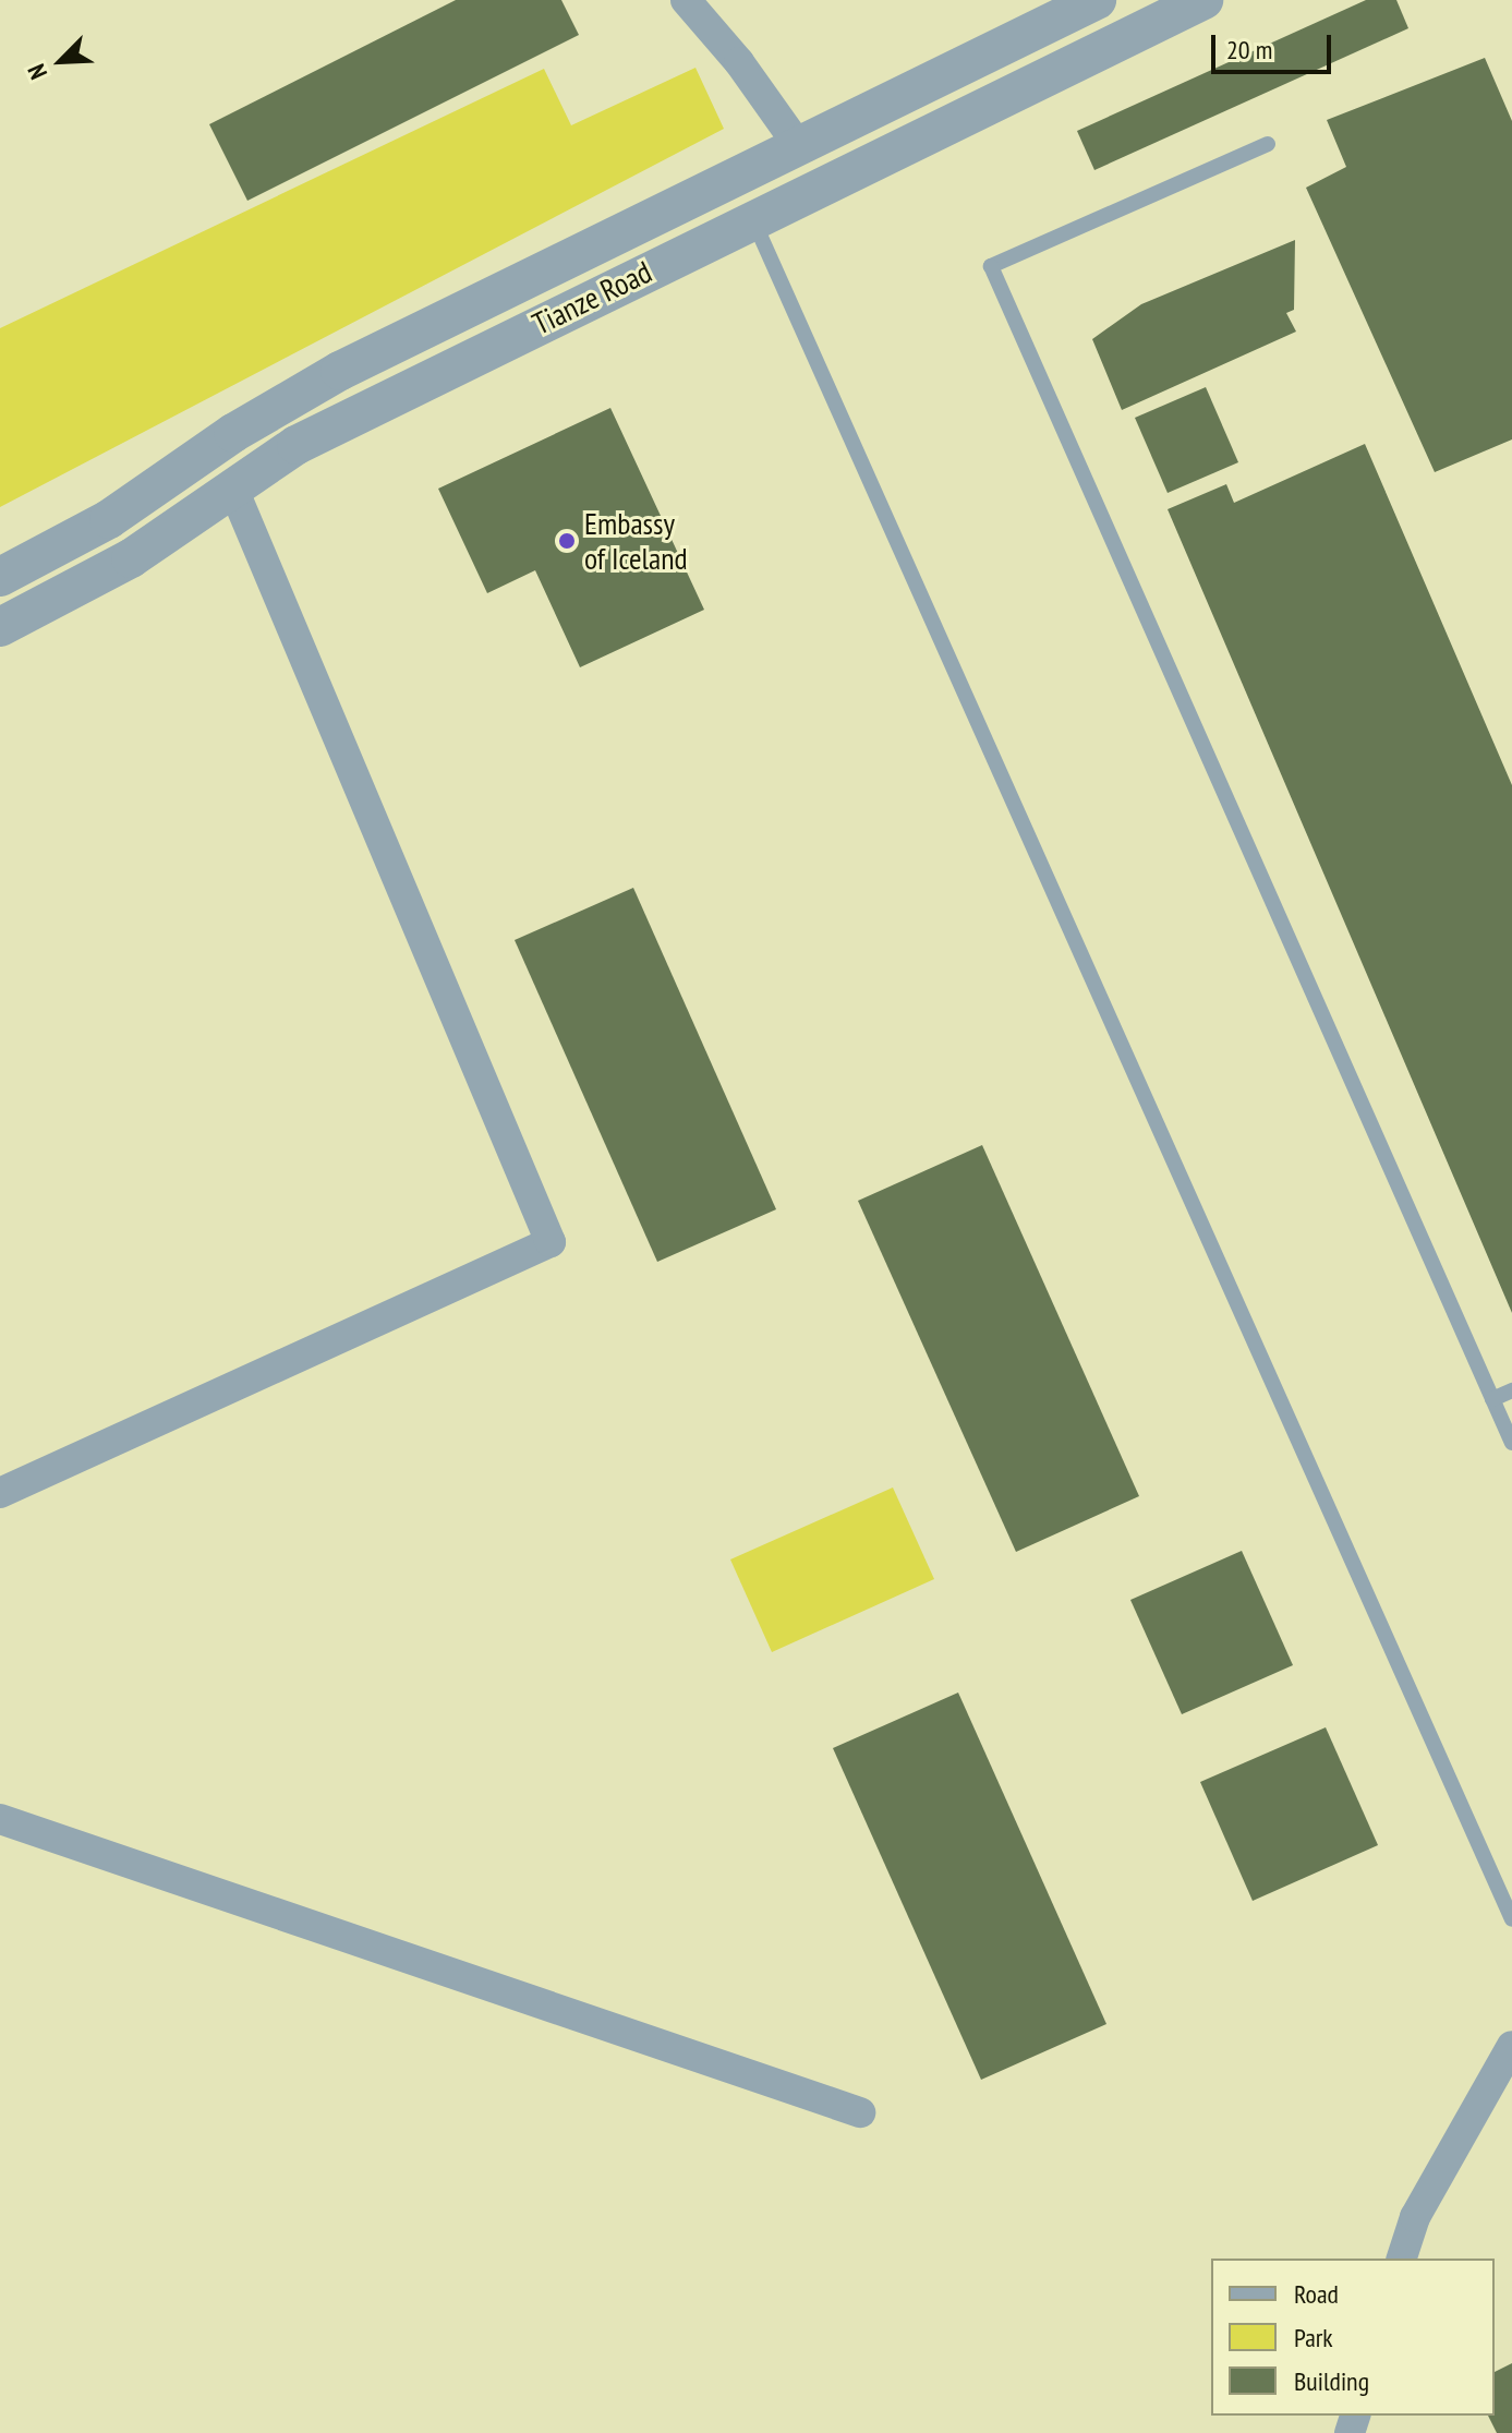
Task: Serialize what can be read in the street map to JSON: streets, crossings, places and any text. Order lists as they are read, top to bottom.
{
  "streets": {
    "street": ["Tianze Road"]
  },
  "places": ["Embassy of Iceland"],
  "legend": ["Road", "Park", "Building"],
  "scale_bar": "20 m",
  "north": "bottom left"
}
